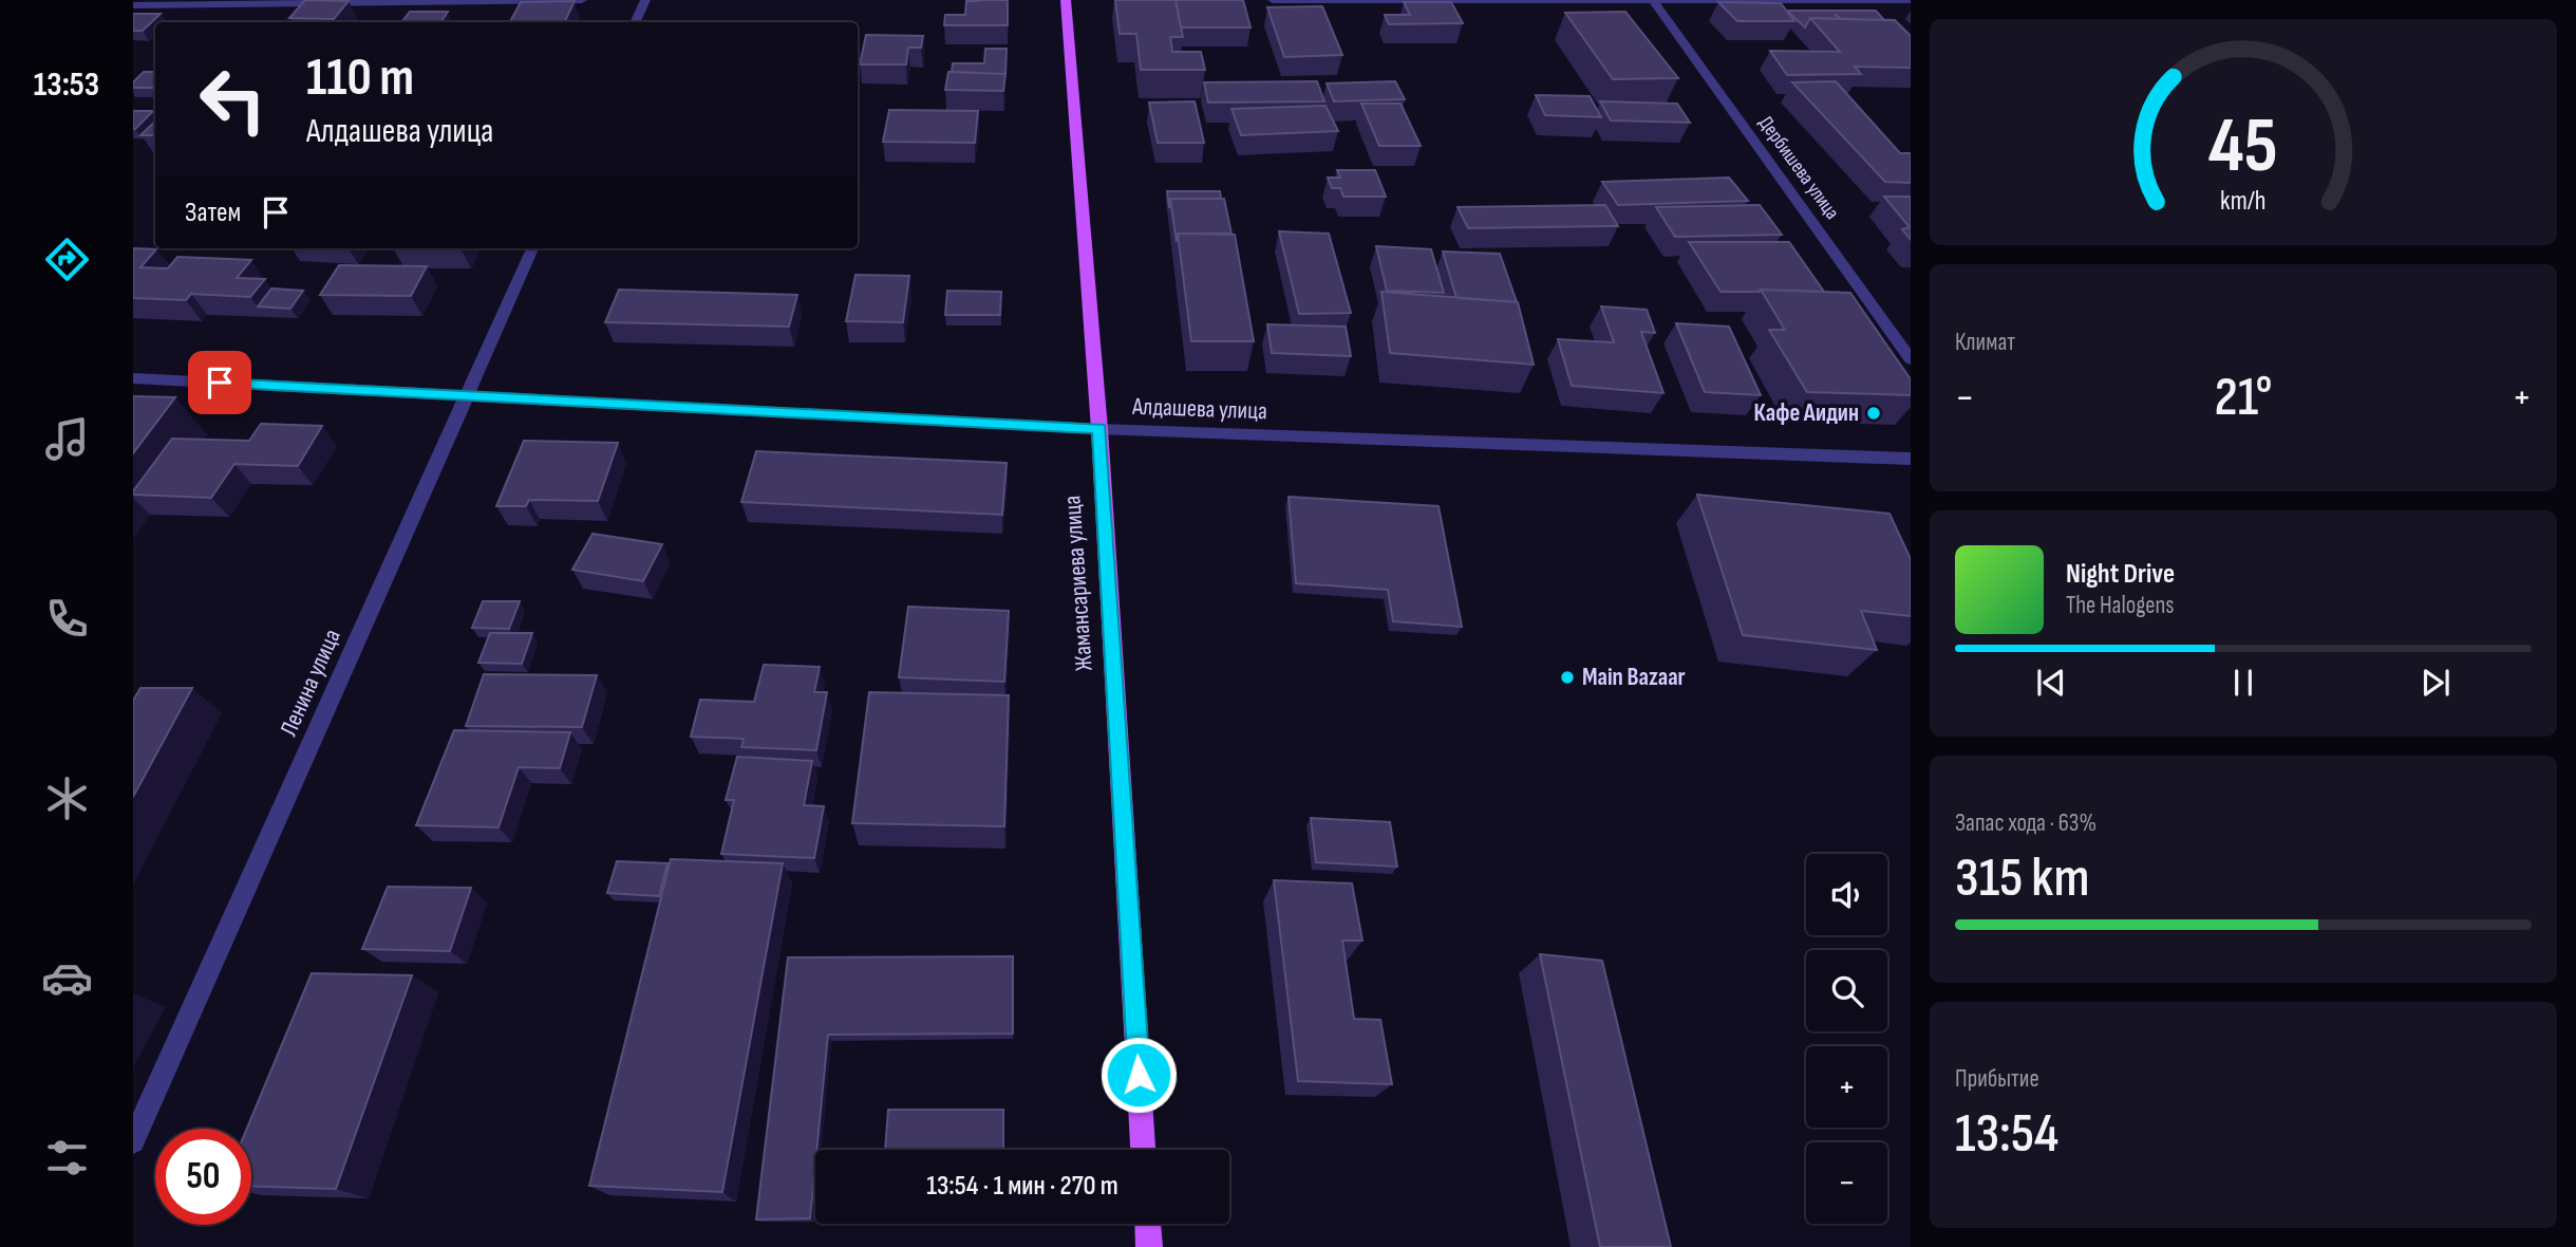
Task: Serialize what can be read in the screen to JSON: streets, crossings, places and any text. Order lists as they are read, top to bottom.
{
  "streets": {
    "main road": ["Жамансариева улица"],
    "street": ["Дербишева улица", "Алдашева улица", "Ленина улица"]
  },
  "crossings": [
    ["Алдашева улица", "Жамансариева улица"],
    ["Алдашева улица", "Ленина улица"]
  ],
  "places": ["Кафе Аидин", "Main Bazaar"],
  "page": {
    "tabs": "13:53",
    "turn": ["110 m", "Алдашева улица"],
    "then": "Затем",
    "tile": [
      "Климат",
      ["Запас хода · 63%", "315 km"],
      ["Прибытие", "13:54"]
    ],
    "heat": ["−", "21°", "+"],
    "song": ["Night Drive", "The Halogens"],
    "map_buttons": ["+", "−"],
    "limit": "50",
    "trip": "13:54 · 1 мин · 270 m",
    "gauge": ["45", "km/h"]
  }
}
